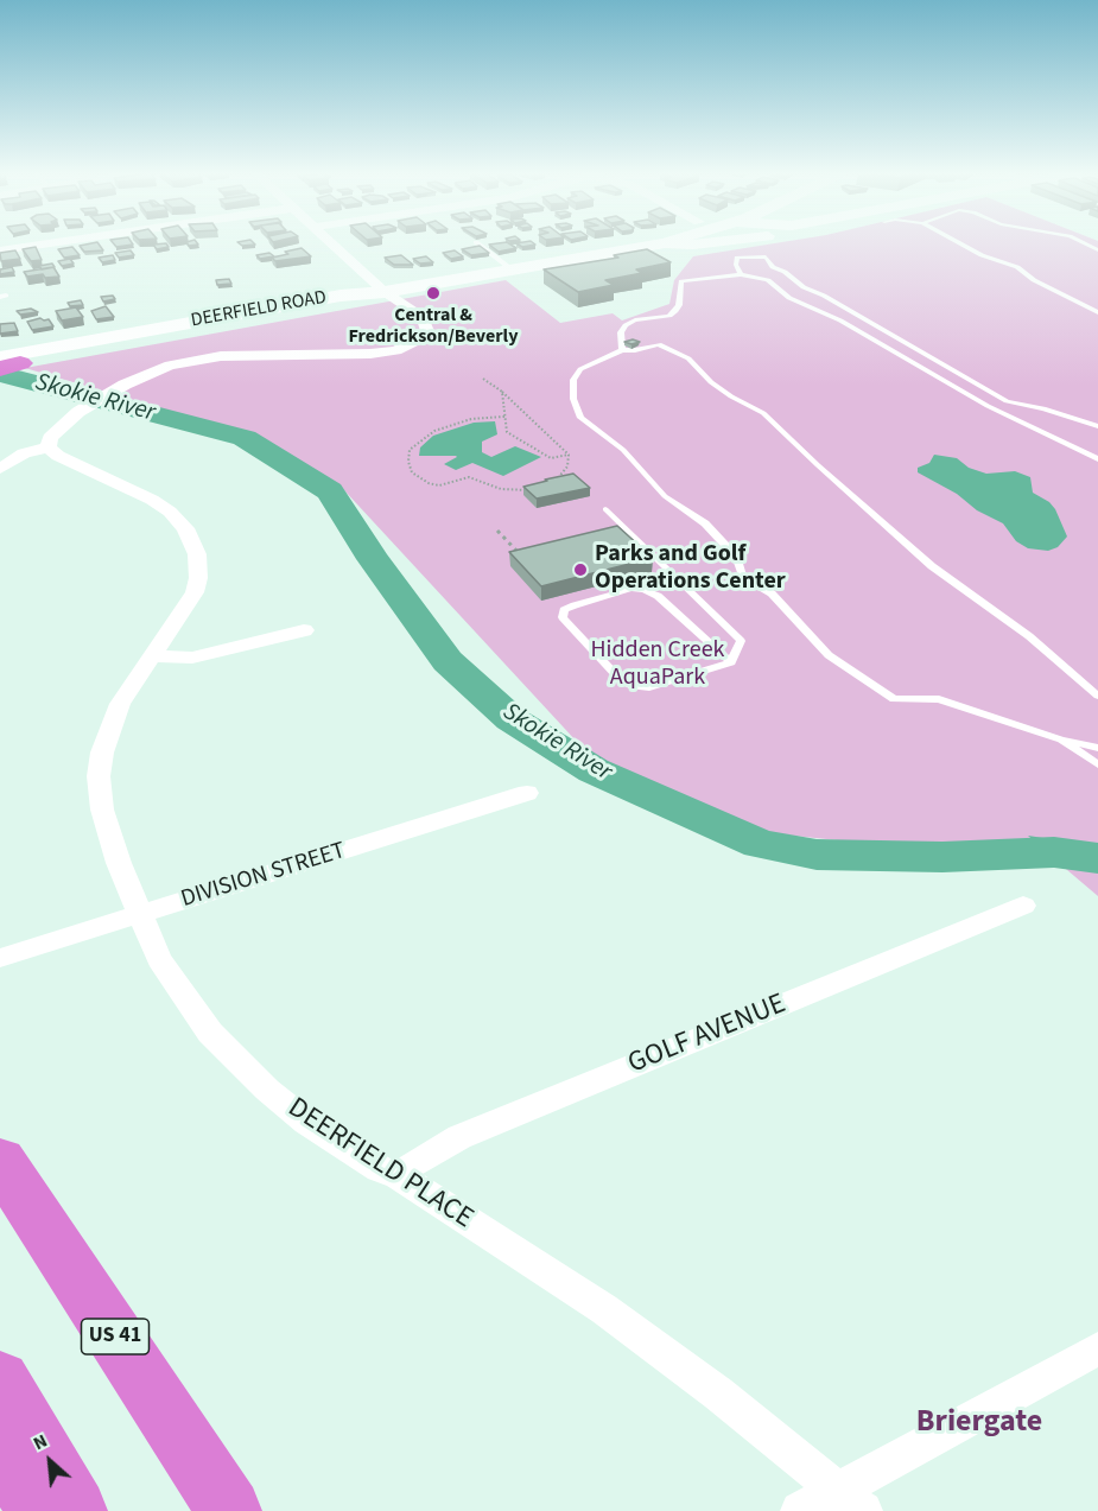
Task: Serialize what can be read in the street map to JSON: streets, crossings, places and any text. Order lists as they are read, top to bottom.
{
  "streets": {
    "highway": ["US 41"],
    "main road": ["DEERFIELD ROAD"],
    "street": ["DIVISION STREET", "GOLF AVENUE", "DEERFIELD PLACE"]
  },
  "crossings": [
    ["DIVISION STREET", "DEERFIELD PLACE"],
    ["GOLF AVENUE", "DEERFIELD PLACE"]
  ],
  "districts": ["Briergate"],
  "water": ["Skokie River"],
  "parks": ["Hidden Creek AquaPark"],
  "places": ["Central & Fredrickson/Beverly", "Parks and Golf Operations Center"],
  "north": "top left"
}
